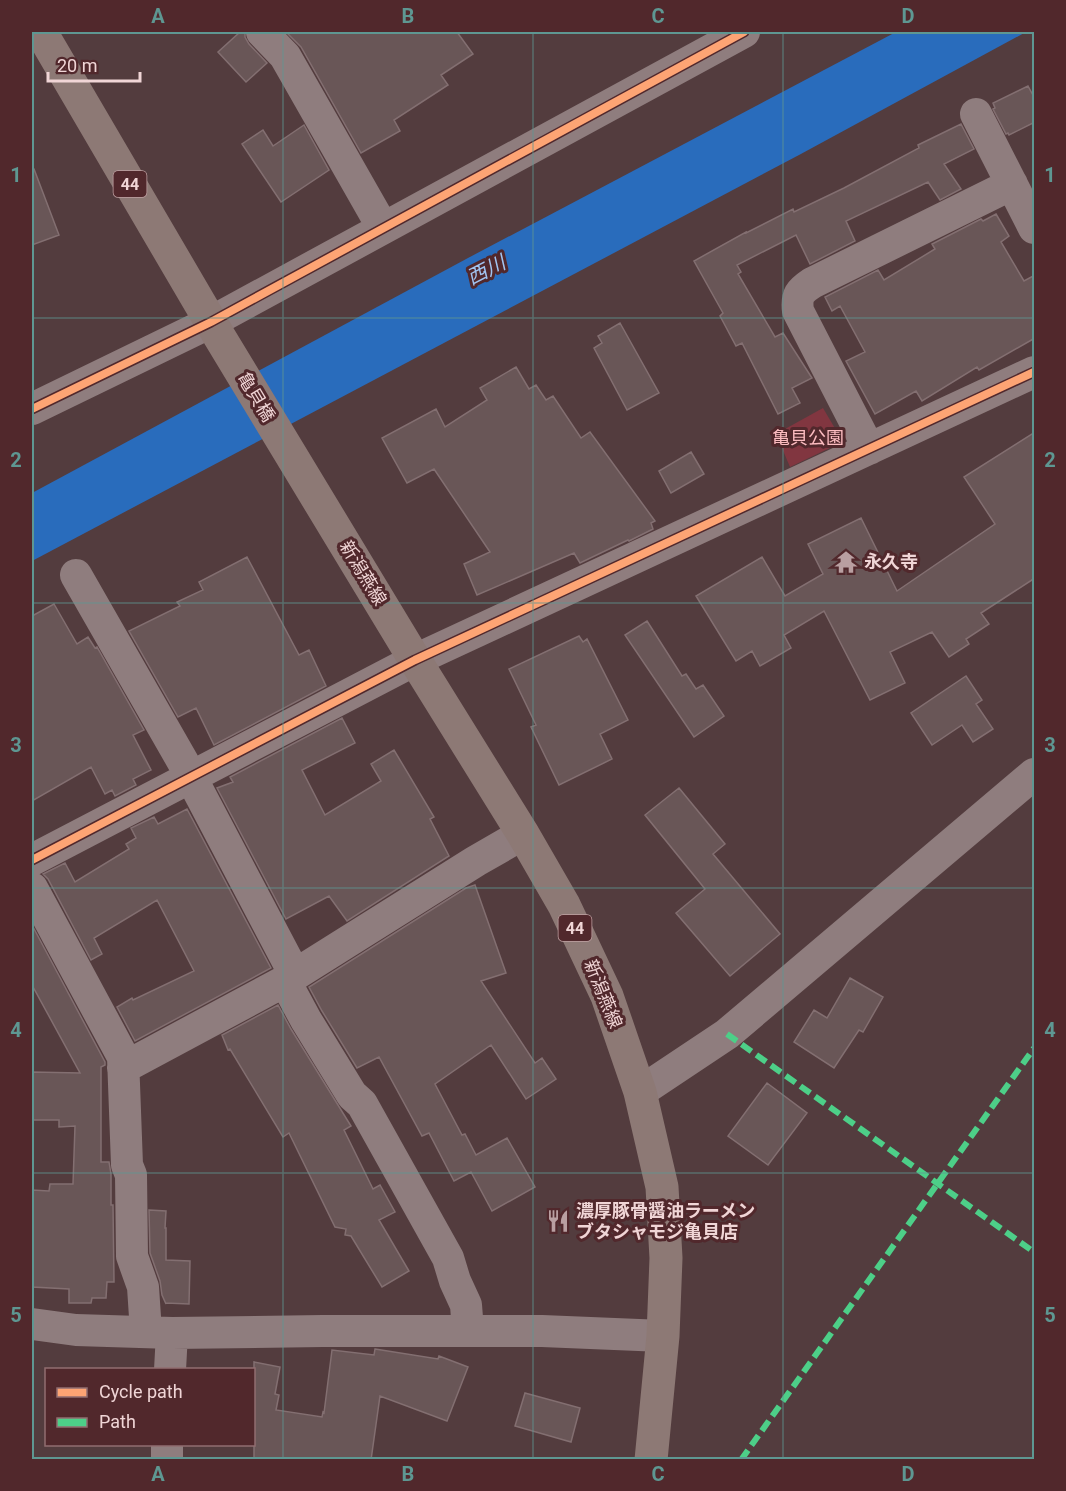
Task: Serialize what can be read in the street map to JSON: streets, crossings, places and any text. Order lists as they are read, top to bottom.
{
  "streets": {
    "main road": ["44", "亀貝橋", "新潟燕線"]
  },
  "crossings": [
    ["44", "亀貝橋"],
    ["亀貝橋", "新潟燕線"]
  ],
  "water": ["西川"],
  "parks": ["亀貝公園"],
  "places": {
    "temple": ["永久寺"],
    "restaurant": ["濃厚豚骨醤油ラーメン ブタシャモジ亀貝店"]
  },
  "legend": ["Cycle path", "Path"],
  "scale_bar": "20 m",
  "grid": {
    "columns": [
      "A",
      "B",
      "C",
      "D"
    ],
    "rows": [
      "1",
      "2",
      "3",
      "4",
      "5"
    ]
  }
}
